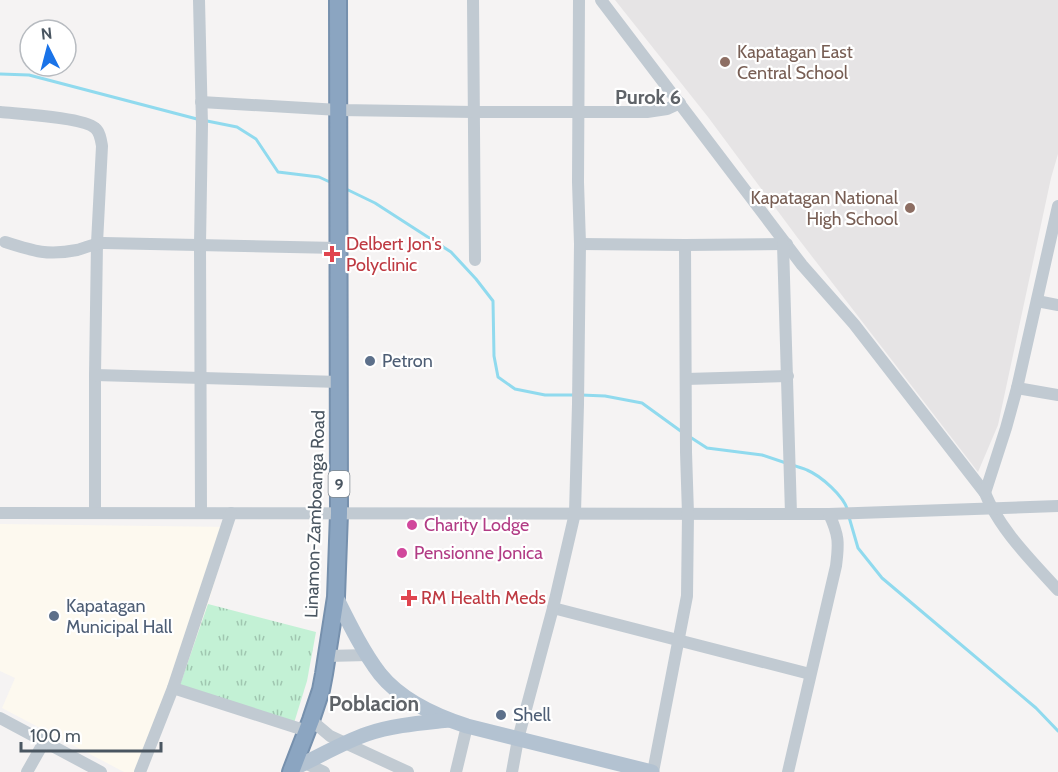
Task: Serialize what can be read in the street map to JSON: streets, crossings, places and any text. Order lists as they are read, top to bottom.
{
  "streets": {
    "highway": ["9", "Linamon-Zamboanga Road"]
  },
  "districts": ["Purok 6", "Poblacion"],
  "places": {
    "other": [
      "Kapatagan East Central School",
      "Kapatagan National High School",
      "Petron",
      "Charity Lodge",
      "Pensionne Jonica",
      "Kapatagan Municipal Hall",
      "Shell"
    ],
    "health": ["Delbert Jon's Polyclinic", "RM Health Meds"]
  },
  "scale_bar": "100 m",
  "north": "top"
}
